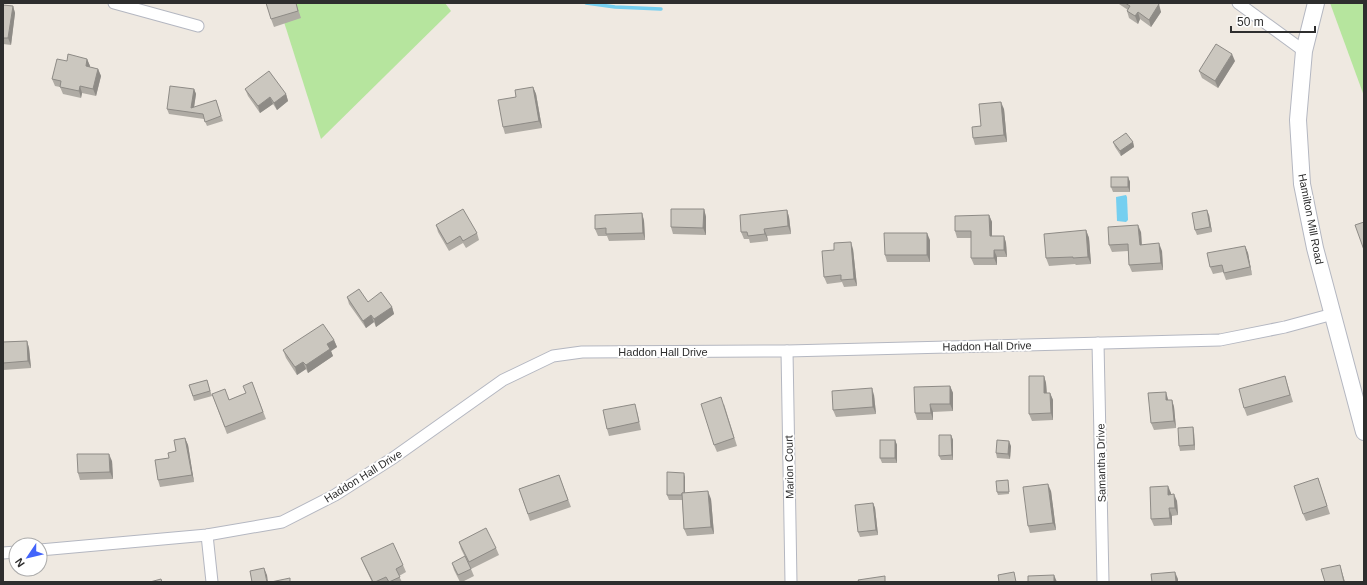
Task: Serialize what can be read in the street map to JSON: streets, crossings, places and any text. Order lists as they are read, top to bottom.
{
  "streets": {
    "main road": ["Hamilton Mill Road"],
    "street": ["Haddon Hall Drive", "Samantha Drive", "Marion Court"]
  },
  "crossings": [
    ["Hamilton Mill Road", "Haddon Hall Drive"],
    ["Haddon Hall Drive", "Samantha Drive"],
    ["Haddon Hall Drive", "Marion Court"]
  ],
  "scale_bar": "50 m",
  "north": "bottom left"
}
